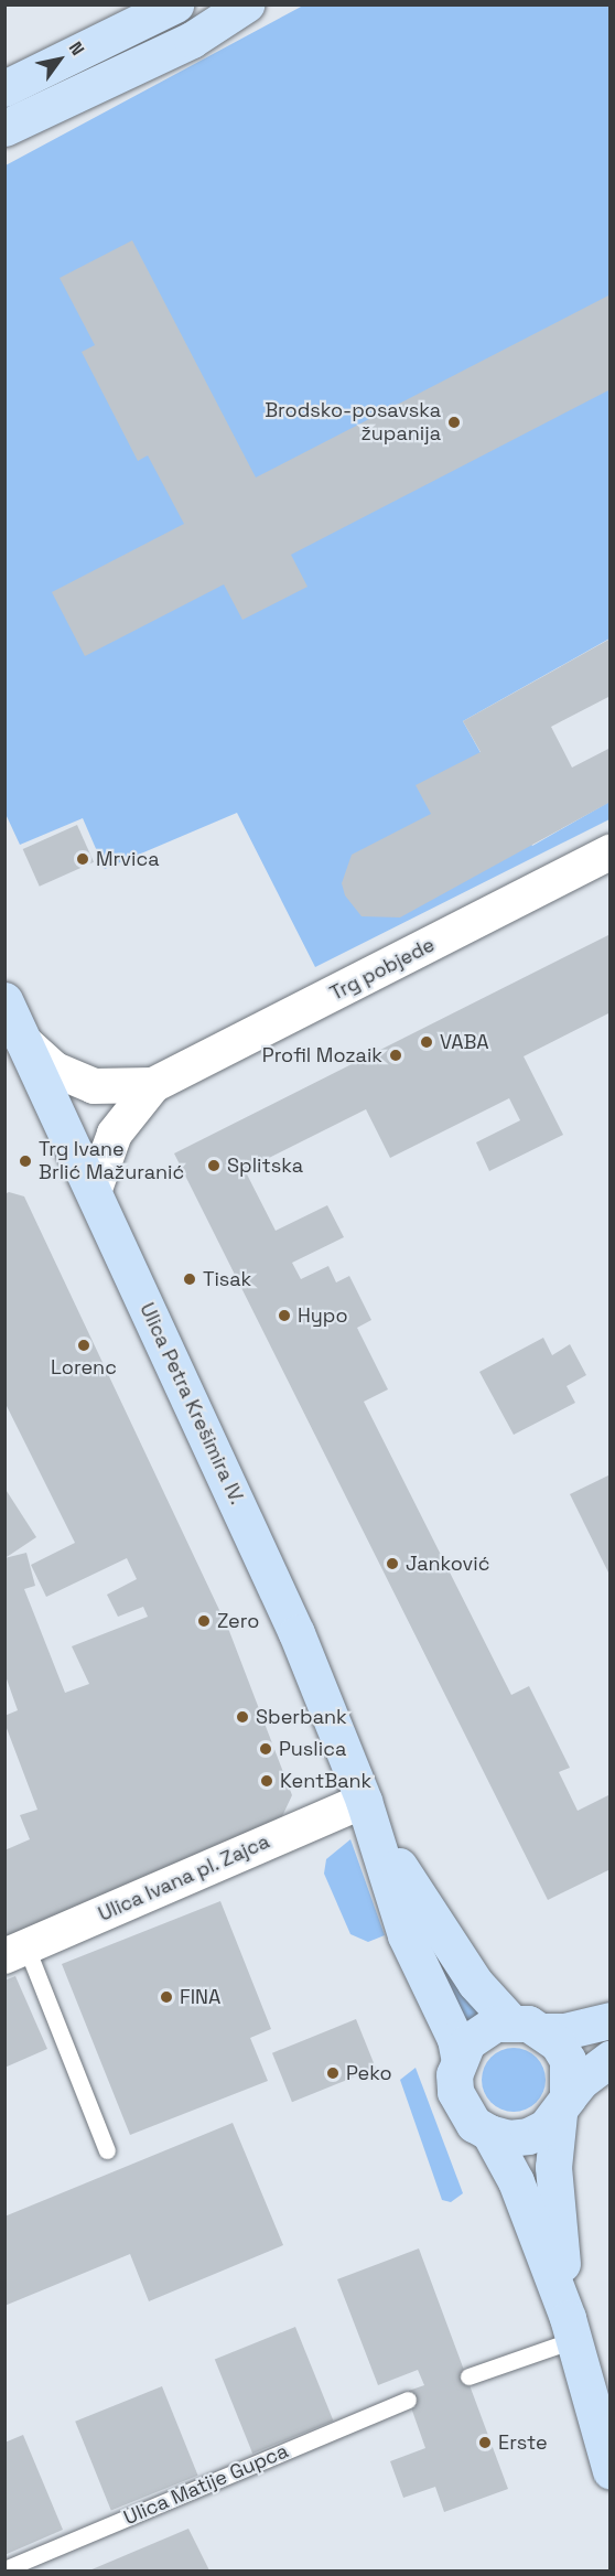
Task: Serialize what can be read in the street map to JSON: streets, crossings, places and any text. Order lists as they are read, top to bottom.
{
  "streets": {
    "main road": ["Ulica Petra Krešimira IV."],
    "street": ["Trg pobjede", "Ulica Ivana pl. Zajca"],
    "lane": ["Ulica Matije Gupca"]
  },
  "crossings": [
    ["Trg pobjede", "Ulica Petra Krešimira IV."],
    ["Ulica Petra Krešimira IV.", "Ulica Ivana pl. Zajca"]
  ],
  "places": [
    "Brodsko-posavska županija",
    "Mrvica",
    "VABA",
    "Profil Mozaik",
    "Trg Ivane Brlić Mažuranić",
    "Splitska",
    "Tisak",
    "Hypo",
    "Lorenc",
    "Janković",
    "Zero",
    "Sberbank",
    "Puslica",
    "KentBank",
    "FINA",
    "Peko",
    "Erste"
  ],
  "north": "top right"
}
